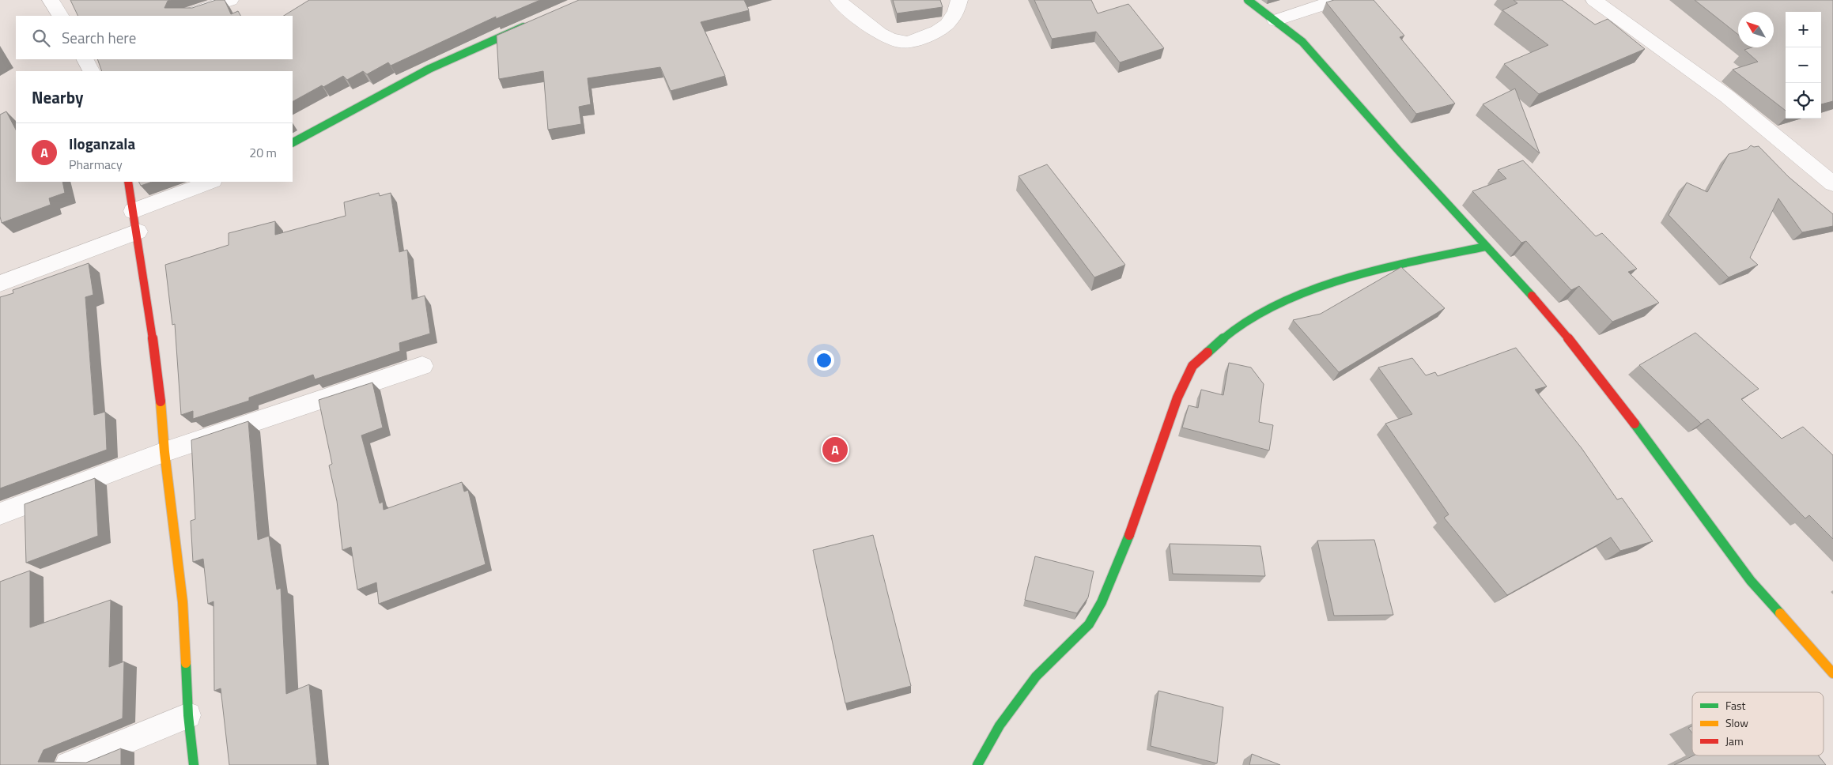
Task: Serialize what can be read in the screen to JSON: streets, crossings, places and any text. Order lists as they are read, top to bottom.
{
  "legend": ["Fast", "Slow", "Jam"],
  "north": "top left",
  "page": {
    "map_buttons": ["+", "−"],
    "search": "Search here",
    "heading": "Nearby",
    "list": [
      {
        "mark": "A",
        "name": "Iloganzala",
        "note": "Pharmacy",
        "value": "20 m"
      }
    ],
    "pins": "A"
  }
}
